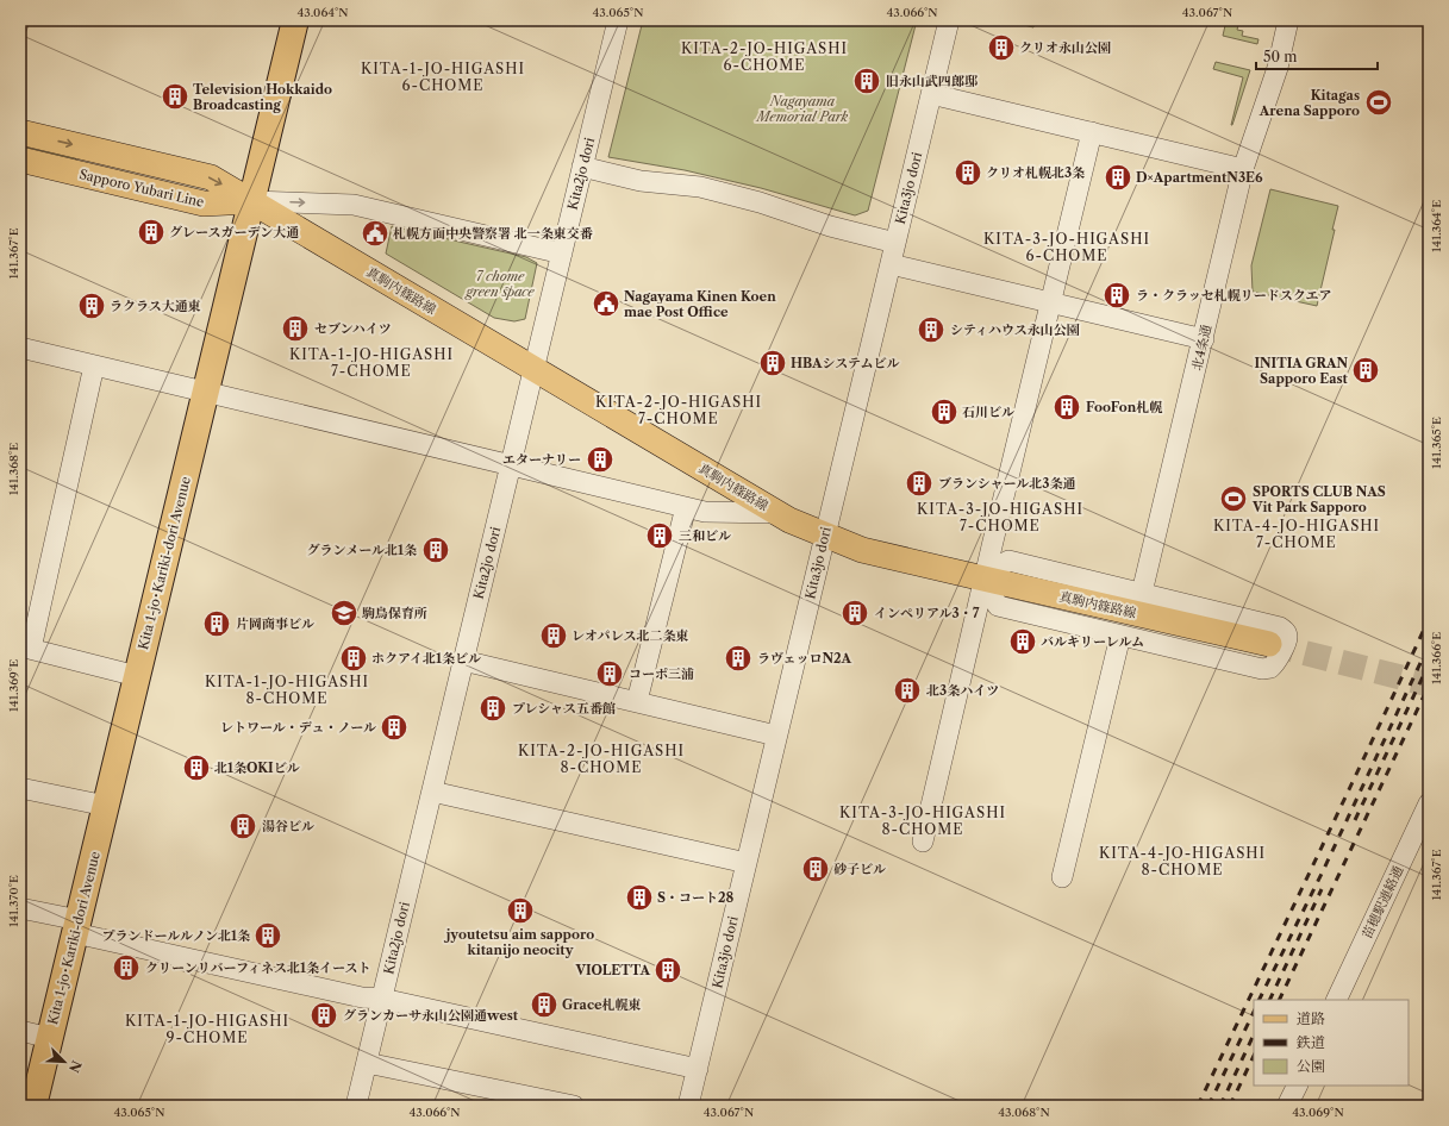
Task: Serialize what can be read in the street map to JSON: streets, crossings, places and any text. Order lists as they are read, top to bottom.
{
  "streets": {
    "highway": ["Kita 1-jo･Kariki-dori Avenue"],
    "main road": ["Sapporo Yubari Line", "真駒内篠路線"],
    "street": [
      "Kita2jo dori",
      "Kita3jo dori",
      "北4条通",
      "苗穂駅連絡通"
    ]
  },
  "crossings": [
    ["Kita2jo dori", "真駒内篠路線"],
    ["Sapporo Yubari Line", "真駒内篠路線"],
    ["Sapporo Yubari Line", "Kita 1-jo･Kariki-dori Avenue"],
    ["Kita3jo dori", "真駒内篠路線"],
    ["真駒内篠路線", "Kita 1-jo･Kariki-dori Avenue"]
  ],
  "districts": [
    "KITA-2-JO-HIGASHI 6-CHOME",
    "KITA-1-JO-HIGASHI 6-CHOME",
    "KITA-3-JO-HIGASHI 6-CHOME",
    "KITA-1-JO-HIGASHI 7-CHOME",
    "KITA-2-JO-HIGASHI 7-CHOME",
    "KITA-3-JO-HIGASHI 7-CHOME",
    "KITA-4-JO-HIGASHI 7-CHOME",
    "KITA-1-JO-HIGASHI 8-CHOME",
    "KITA-2-JO-HIGASHI 8-CHOME",
    "KITA-3-JO-HIGASHI 8-CHOME",
    "KITA-4-JO-HIGASHI 8-CHOME",
    "KITA-1-JO-HIGASHI 9-CHOME"
  ],
  "parks": ["Nagayama Memorial Park", "7 chome green space"],
  "places": {
    "building": [
      "クリオ永山公園",
      "旧永山武四郎邸",
      "Television Hokkaido Broadcasting",
      "クリオ札幌北3条",
      "D×ApartmentN3E6",
      "グレースガーデン大通",
      "ラ・クラッセ札幌リードスクエア",
      "ラクラス大通東",
      "セブンハイツ",
      "シティハウス永山公園",
      "HBAシステムビル",
      "INITIA GRAN Sapporo East",
      "FooFon札幌",
      "石川ビル",
      "エターナリー",
      "ブランシャール北3条通",
      "三和ビル",
      "グランメール北1条",
      "インペリアル3・7",
      "片岡商事ビル",
      "レオパレス北二条東",
      "バルキリーレルム",
      "ホクアイ北1条ビル",
      "ラヴェッロN2A",
      "コーポ三浦",
      "北3条ハイツ",
      "プレシャス五番館",
      "レトワール・デュ・ノール",
      "北1条OKIビル",
      "湯谷ビル",
      "砂子ビル",
      "S・コート28",
      "jyoutetsu aim sapporo kitanijo neocity",
      "プランドールルノン北1条",
      "クリーンリバーフィネス北1条イースト",
      "VIOLETTA",
      "Grace札幌東",
      "グランカーサ永山公園通west"
    ],
    "sports": ["Kitagas Arena Sapporo", "SPORTS CLUB NAS Vit Park Sapporo"],
    "public building": ["札幌方面中央警察署 北一条東交番", "Nagayama Kinen Koen mae Post Office"],
    "school or university": ["駒鳥保育所"]
  },
  "legend": ["道路", "鉄道", "公園"],
  "scale_bar": "50 m",
  "north": "bottom right",
  "coordinates": [
    "43.064°N",
    "43.065°N",
    "43.066°N",
    "43.067°N",
    "141.364°E",
    "141.367°E",
    "141.365°E",
    "141.368°E",
    "141.366°E",
    "141.369°E",
    "141.370°E",
    "43.068°N",
    "43.069°N"
  ]
}
